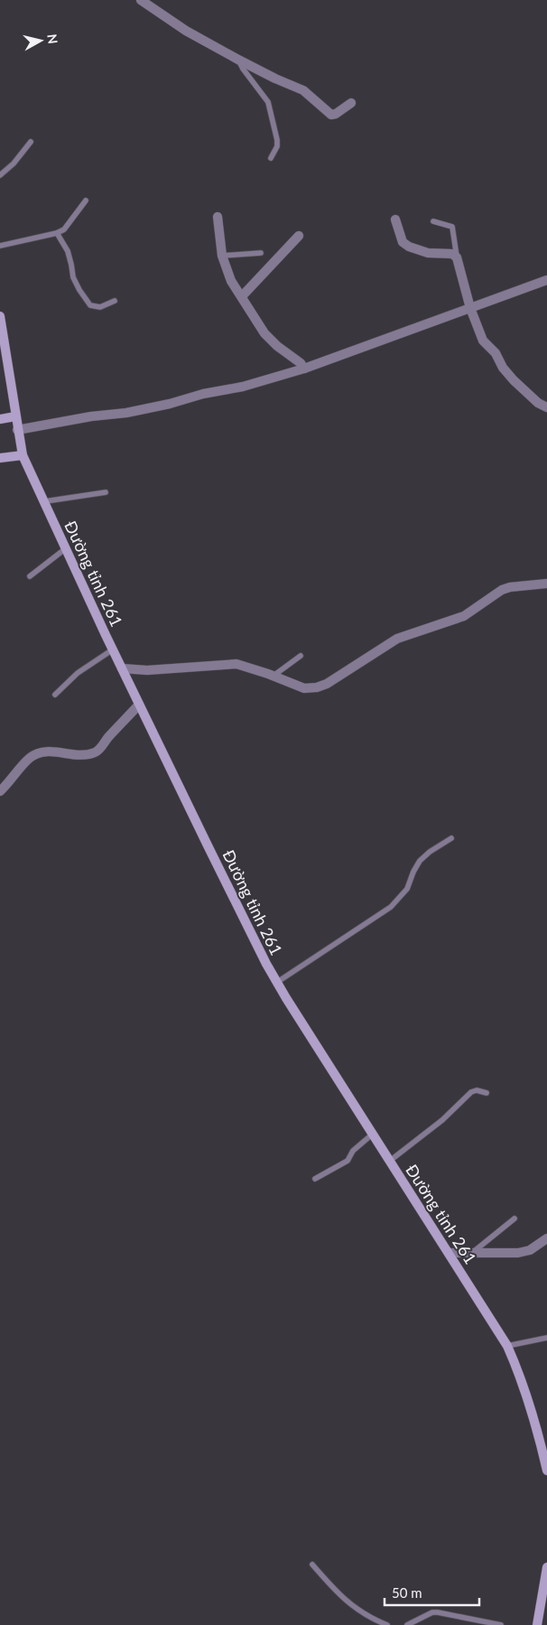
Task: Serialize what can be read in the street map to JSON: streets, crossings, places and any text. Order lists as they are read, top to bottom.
{
  "streets": {
    "main road": ["Đường tỉnh 261"]
  },
  "scale_bar": "50 m",
  "north": "right"
}
